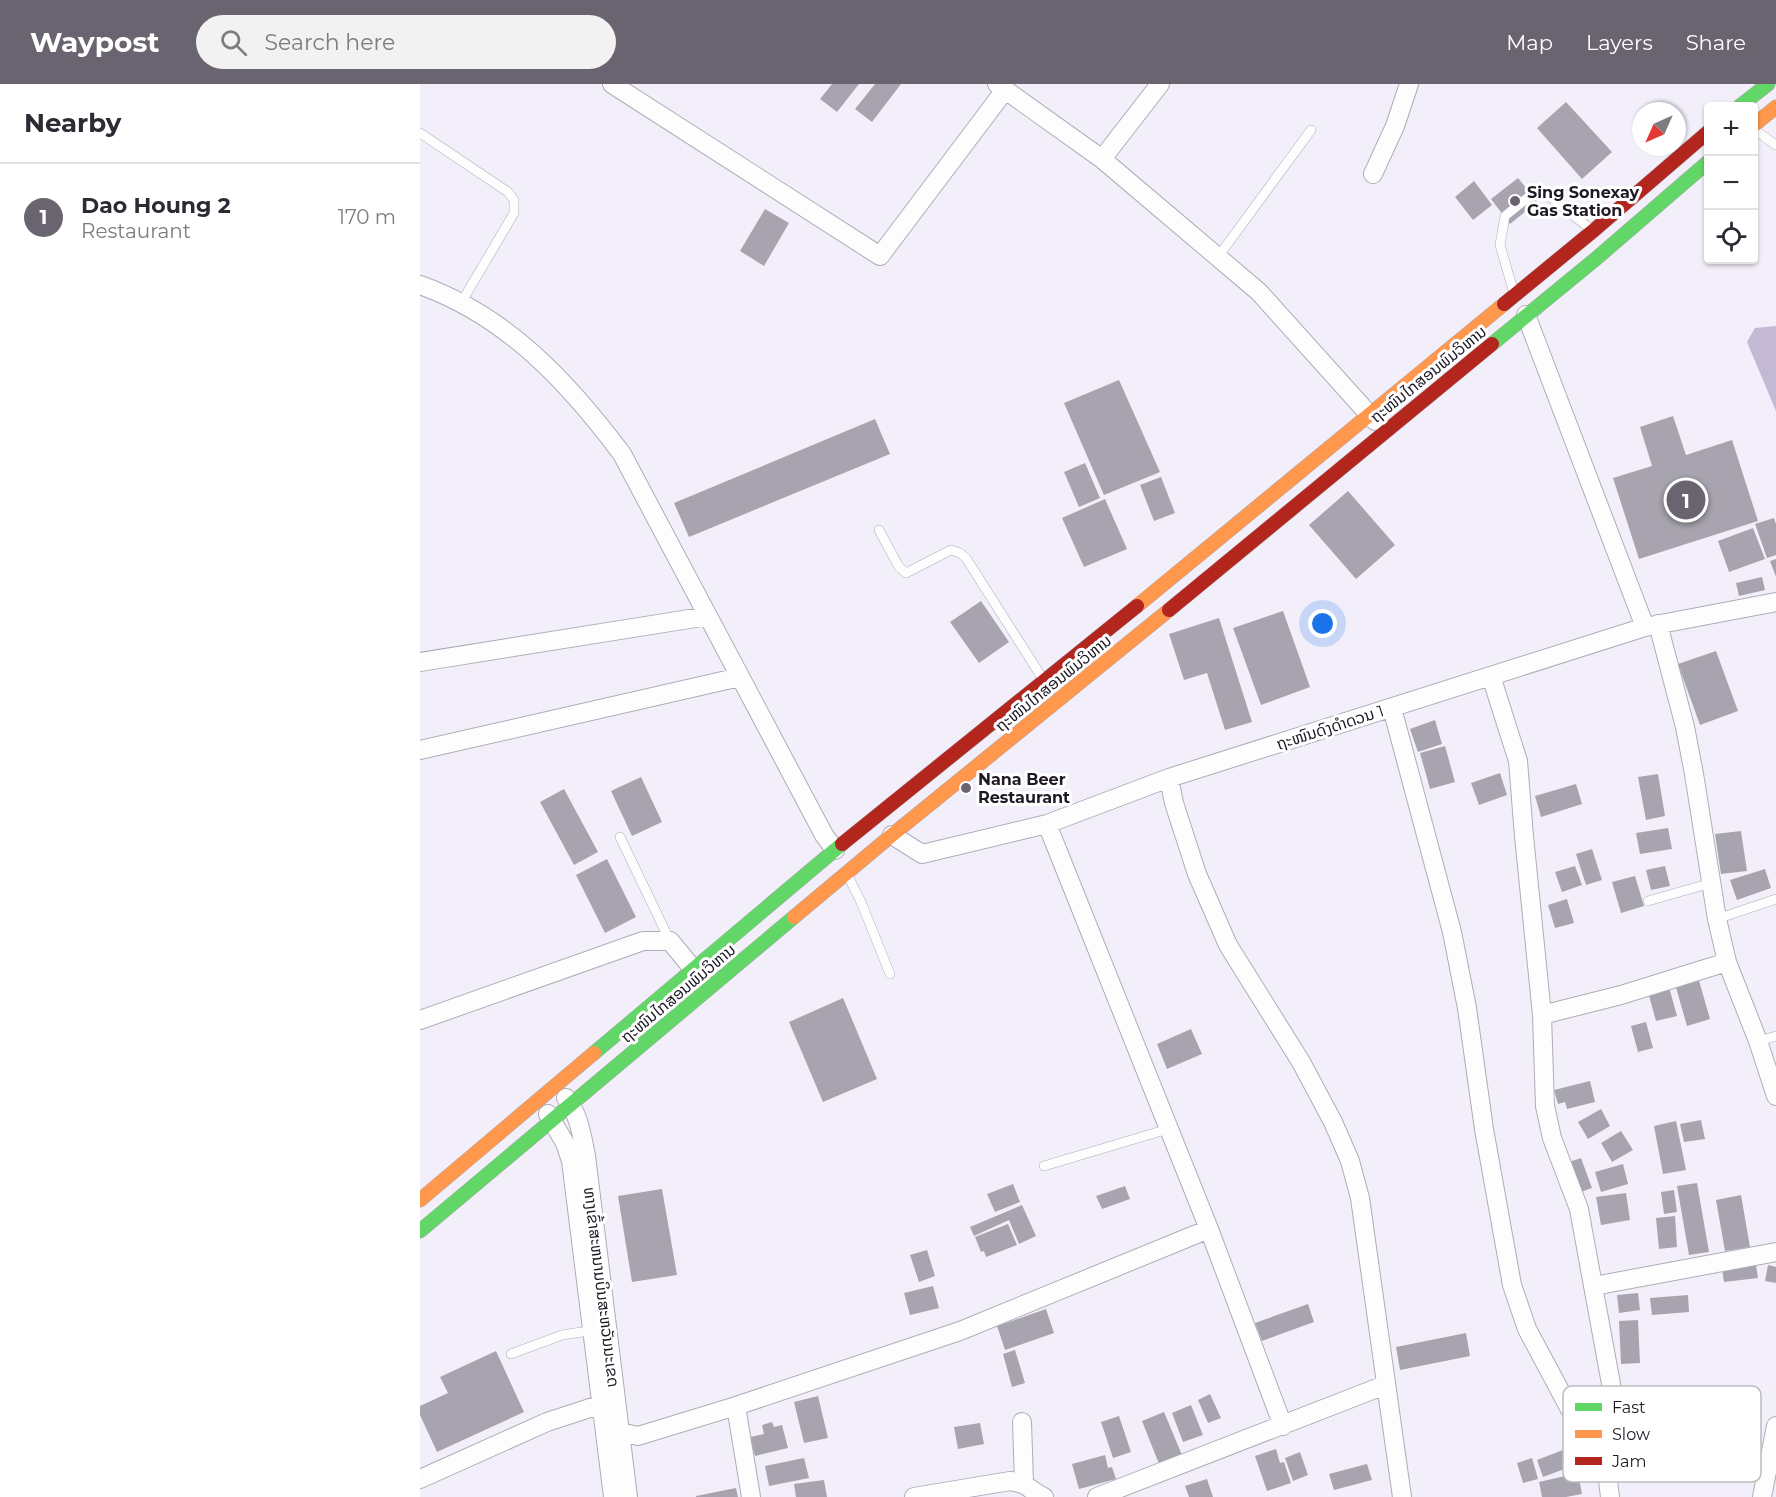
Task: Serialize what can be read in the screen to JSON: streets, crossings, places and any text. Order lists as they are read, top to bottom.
{
  "streets": {
    "highway": ["ຖະໜົນໄກສອນພົມວິຫານ"],
    "street": ["ຖະໜົນດົງດຳດວນ 1", "ທາງເຂົ້າສະຫນາມບິນສະຫວັນນະເຂດ"]
  },
  "crossings": [
    ["ຖະໜົນໄກສອນພົມວິຫານ", "ຖະໜົນດົງດຳດວນ 1"],
    ["ຖະໜົນໄກສອນພົມວິຫານ", "ທາງເຂົ້າສະຫນາມບິນສະຫວັນນະເຂດ"]
  ],
  "places": ["Sing Sonexay Gas Station", "Nana Beer Restaurant"],
  "legend": ["Fast", "Slow", "Jam"],
  "north": "bottom left",
  "page": {
    "header": "Waypost",
    "search": "Search here",
    "nav": ["Map", "Layers", "Share"],
    "heading": "Nearby",
    "map_buttons": ["+", "−"],
    "list": [
      {
        "mark": "1",
        "name": "Dao Houng 2",
        "note": "Restaurant",
        "value": "170 m"
      }
    ],
    "pins": "1"
  }
}
